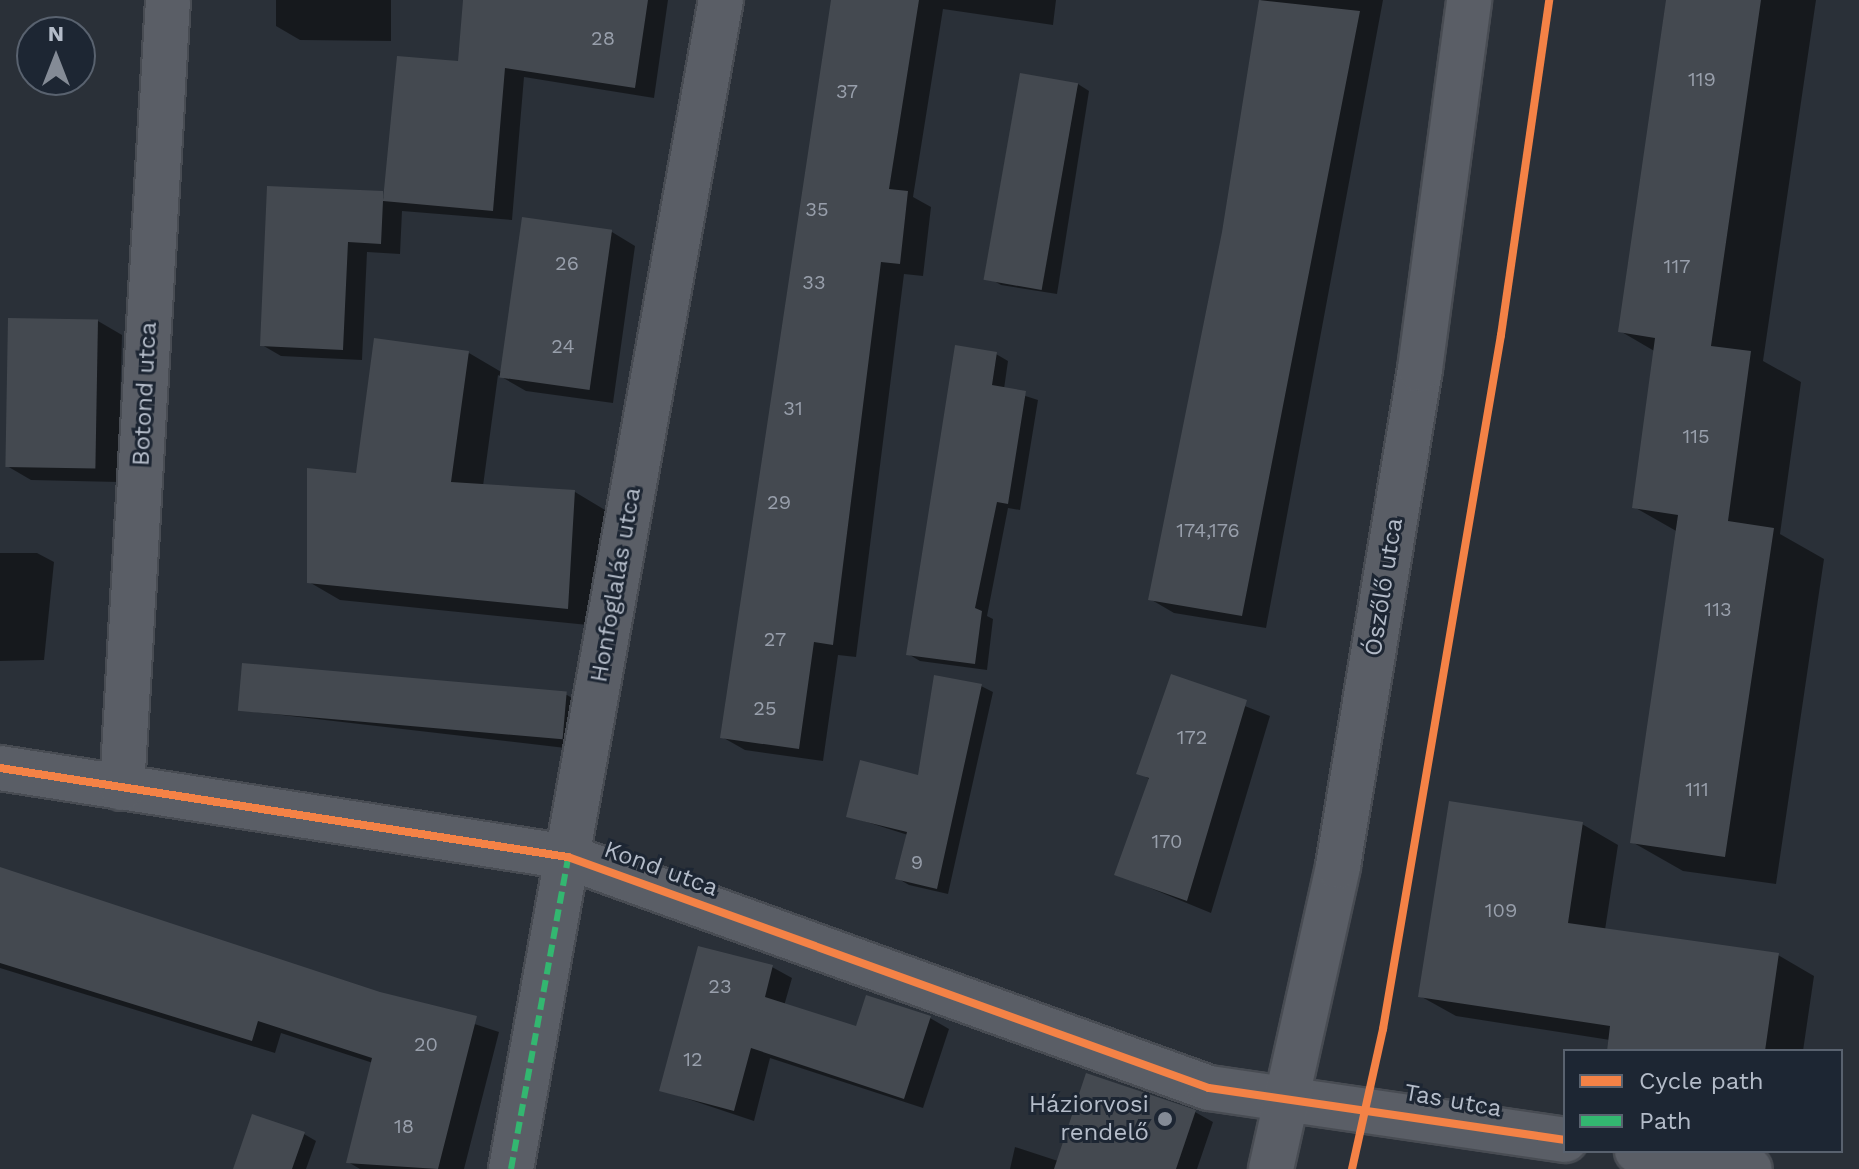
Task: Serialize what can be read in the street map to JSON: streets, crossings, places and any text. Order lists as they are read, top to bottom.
{
  "streets": {
    "street": [
      "Botond utca",
      "Honfoglalás utca",
      "Ószőlő utca",
      "Kond utca",
      "Tas utca"
    ]
  },
  "crossings": [
    ["Botond utca", "Kond utca"],
    ["Honfoglalás utca", "Kond utca"],
    ["Ószőlő utca", "Kond utca"],
    ["Ószőlő utca", "Tas utca"],
    ["Kond utca", "Tas utca"]
  ],
  "places": ["Háziorvosi rendelő"],
  "house_numbers": [
    "28",
    "119",
    "37",
    "35",
    "26",
    "117",
    "33",
    "24",
    "31",
    "115",
    "29",
    "174,176",
    "113",
    "27",
    "25",
    "172",
    "111",
    "170",
    "9",
    "109",
    "23",
    "20",
    "12",
    "18"
  ],
  "legend": ["Cycle path", "Path"],
  "north": "top"
}
